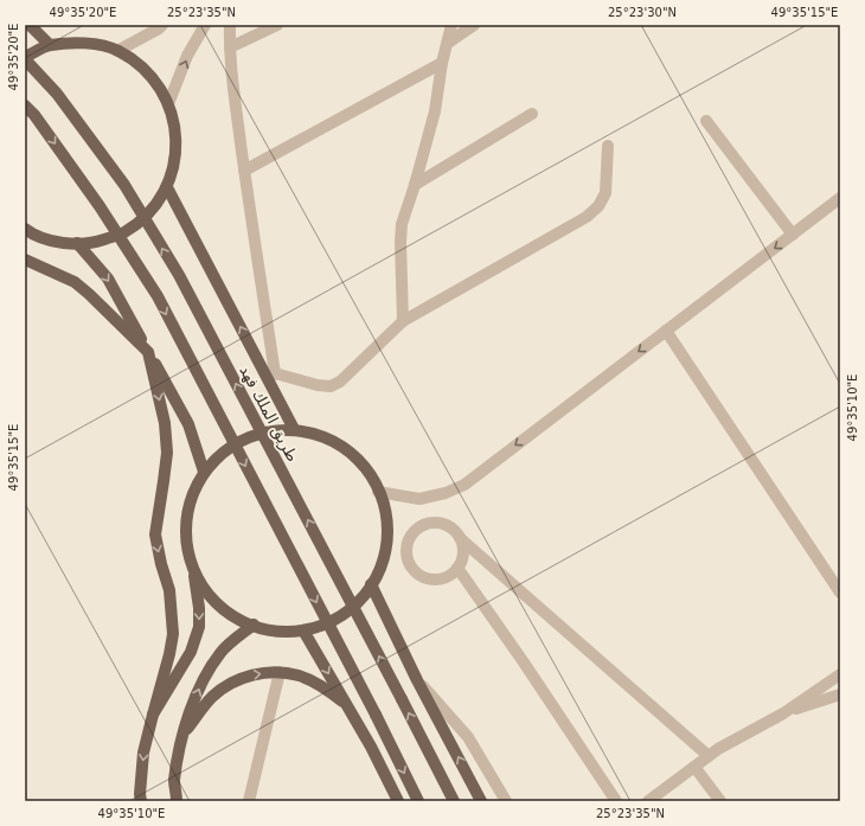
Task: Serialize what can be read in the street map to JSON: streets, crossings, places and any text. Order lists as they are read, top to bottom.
{
  "streets": {
    "main road": ["طريق الملك فهد"]
  },
  "coordinates": [
    "49°35'20\"E",
    "25°23'35\"N",
    "25°23'30\"N",
    "49°35'15\"E",
    "49°35'10\"E"
  ]
}
